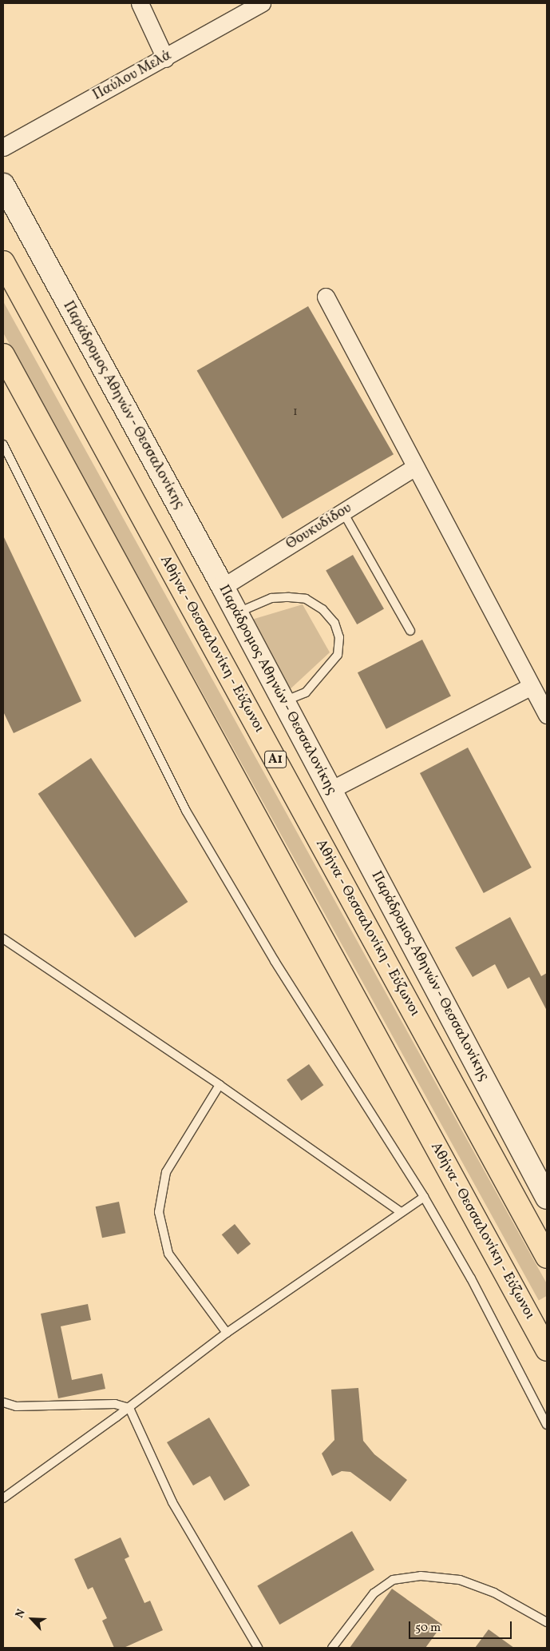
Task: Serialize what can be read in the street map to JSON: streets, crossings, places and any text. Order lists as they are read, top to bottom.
{
  "streets": {
    "highway": ["Αθήνα - Θεσσαλονίκη - Εύζωνοι", "Α1"],
    "main road": ["Παράδρομος Αθηνών - Θεσσαλονίκης"],
    "street": ["Παύλου Μελά", "Θουκυδίδου"]
  },
  "crossings": [
    ["Παράδρομος Αθηνών - Θεσσαλονίκης", "Θουκυδίδου"]
  ],
  "house_numbers": ["1"],
  "scale_bar": "50 m",
  "north": "top left"
}
